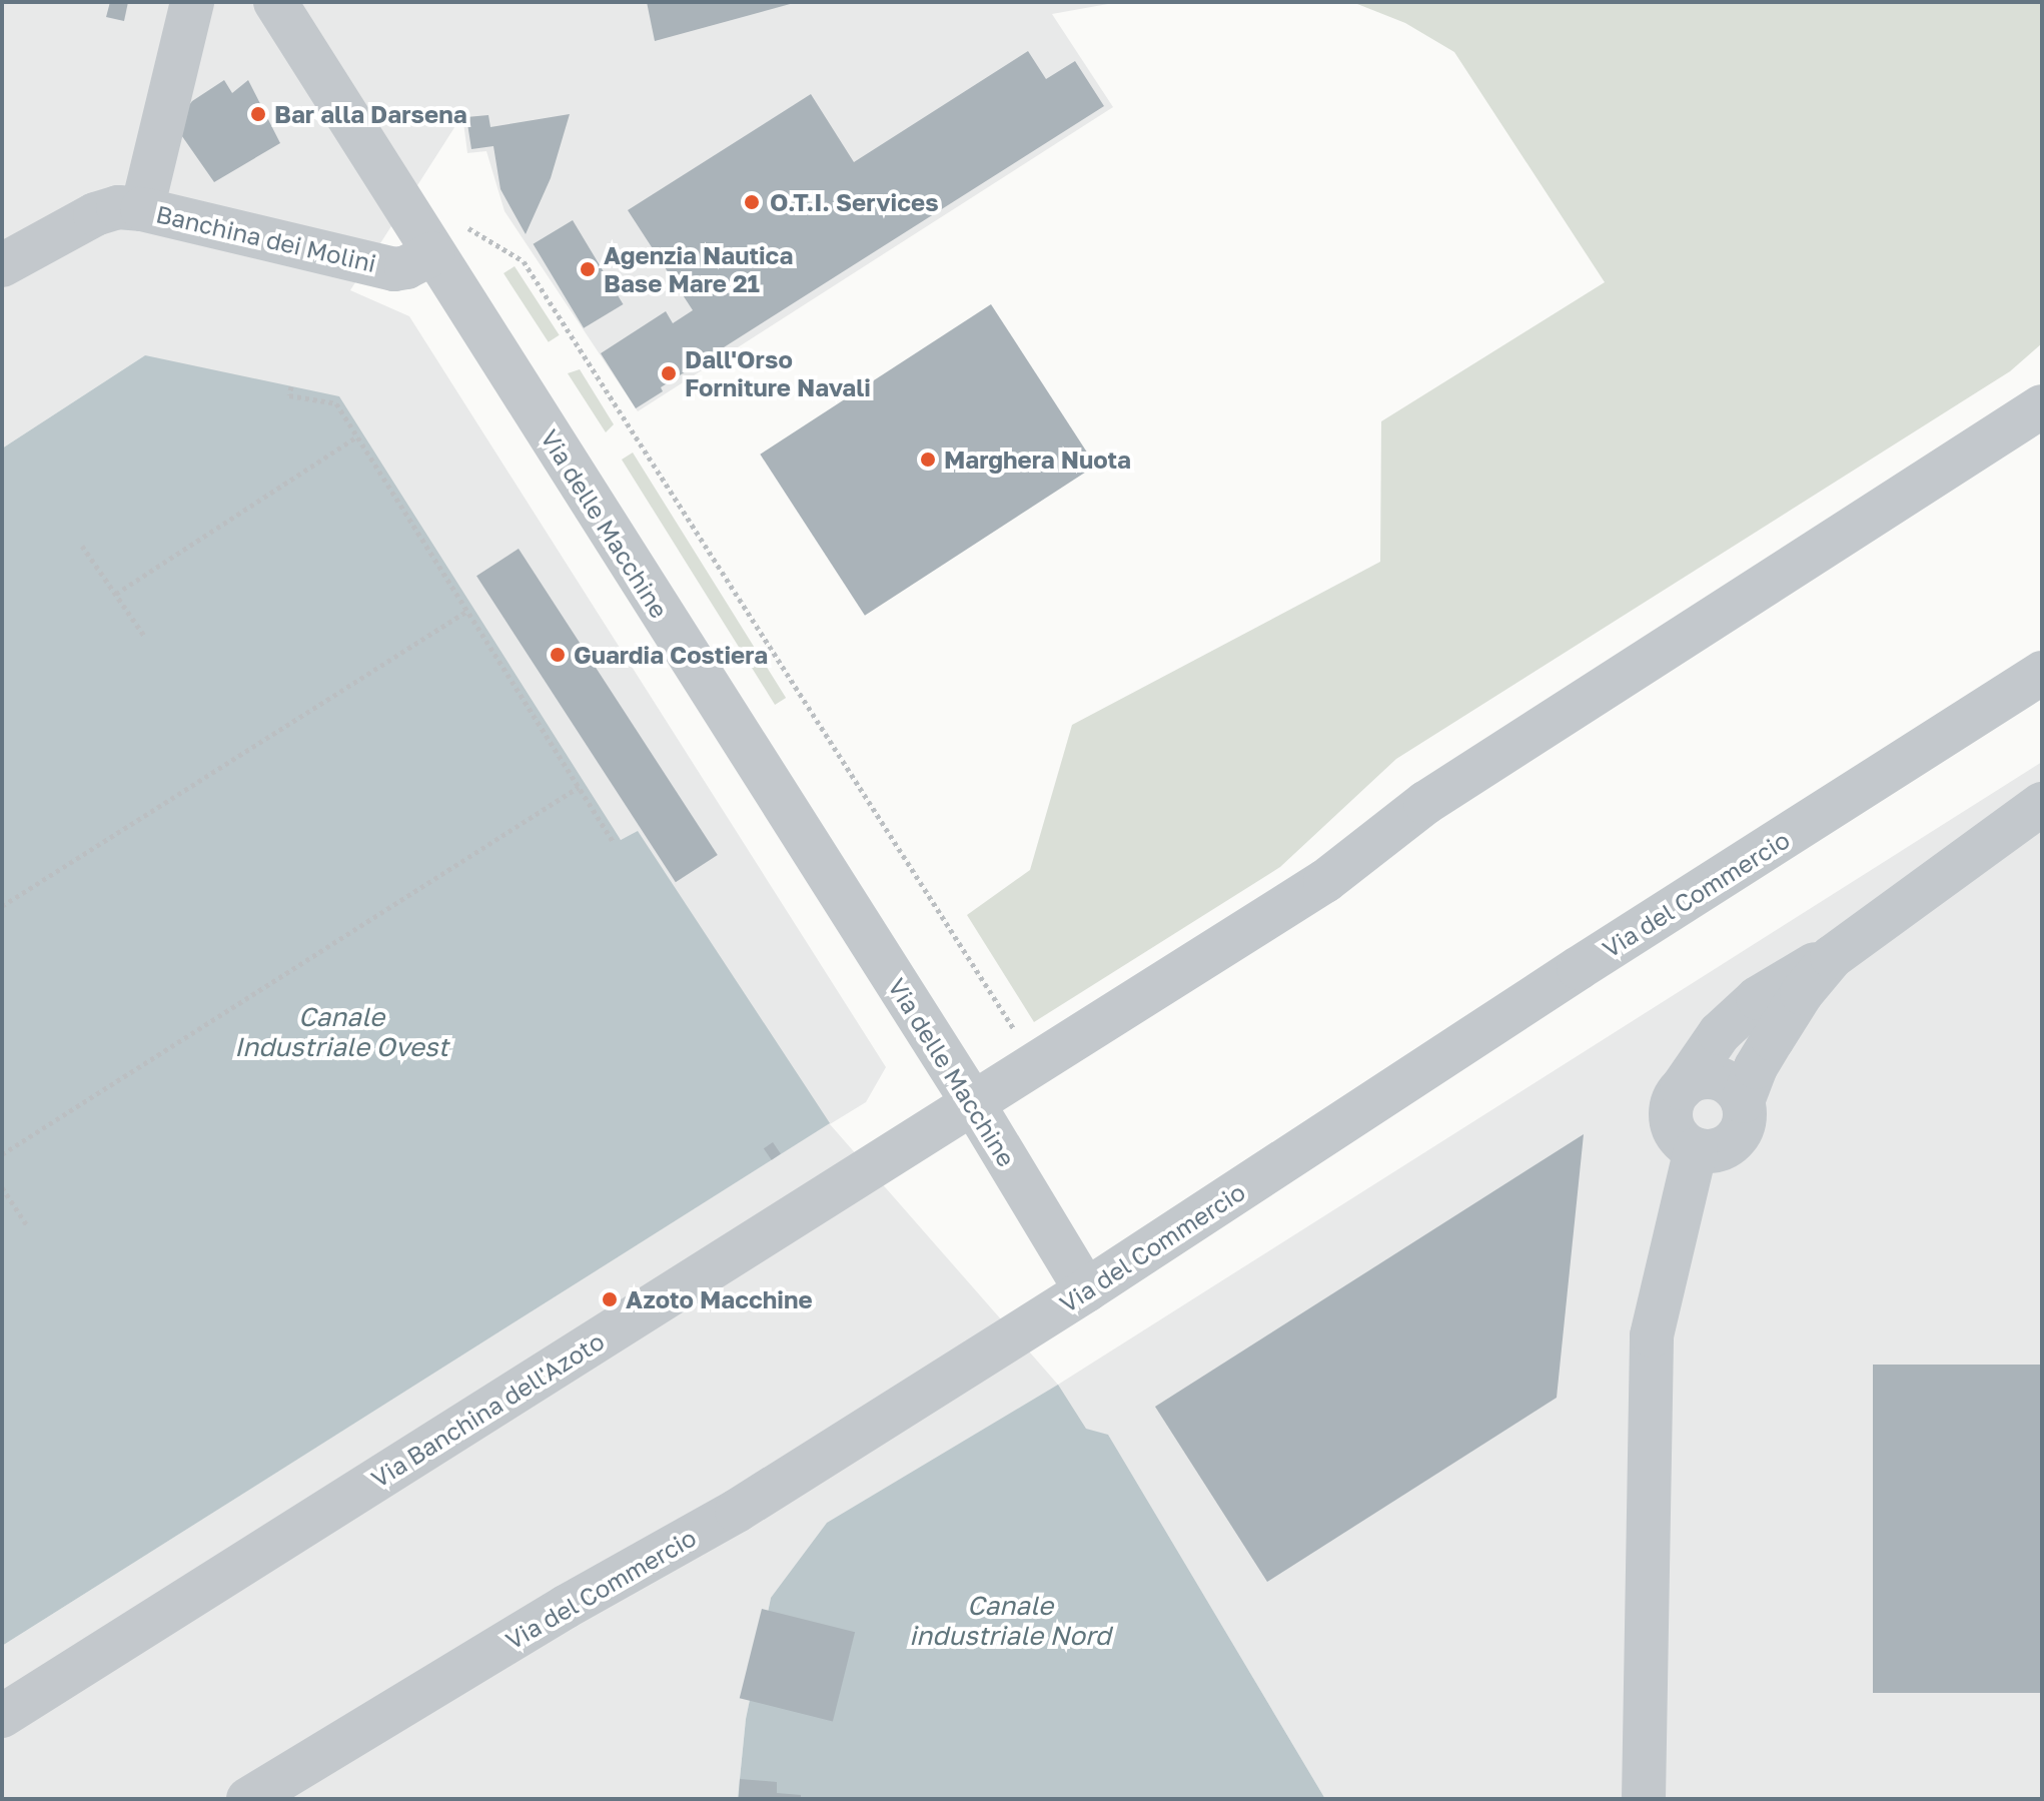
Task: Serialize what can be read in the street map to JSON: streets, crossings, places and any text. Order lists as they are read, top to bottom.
{
  "streets": {
    "street": [
      "Banchina dei Molini",
      "Via delle Macchine",
      "Via del Commercio",
      "Via Banchina dell'Azoto"
    ]
  },
  "crossings": [
    ["Banchina dei Molini", "Via delle Macchine"],
    ["Via delle Macchine", "Via del Commercio"],
    ["Via delle Macchine", "Via Banchina dell'Azoto"]
  ],
  "water": ["Canale Industriale Ovest", "Canale industriale Nord"],
  "places": [
    "Bar alla Darsena",
    "O.T.I. Services",
    "Agenzia Nautica Base Mare 21",
    "Dall'Orso Forniture Navali",
    "Marghera Nuota",
    "Guardia Costiera",
    "Azoto Macchine"
  ]
}
